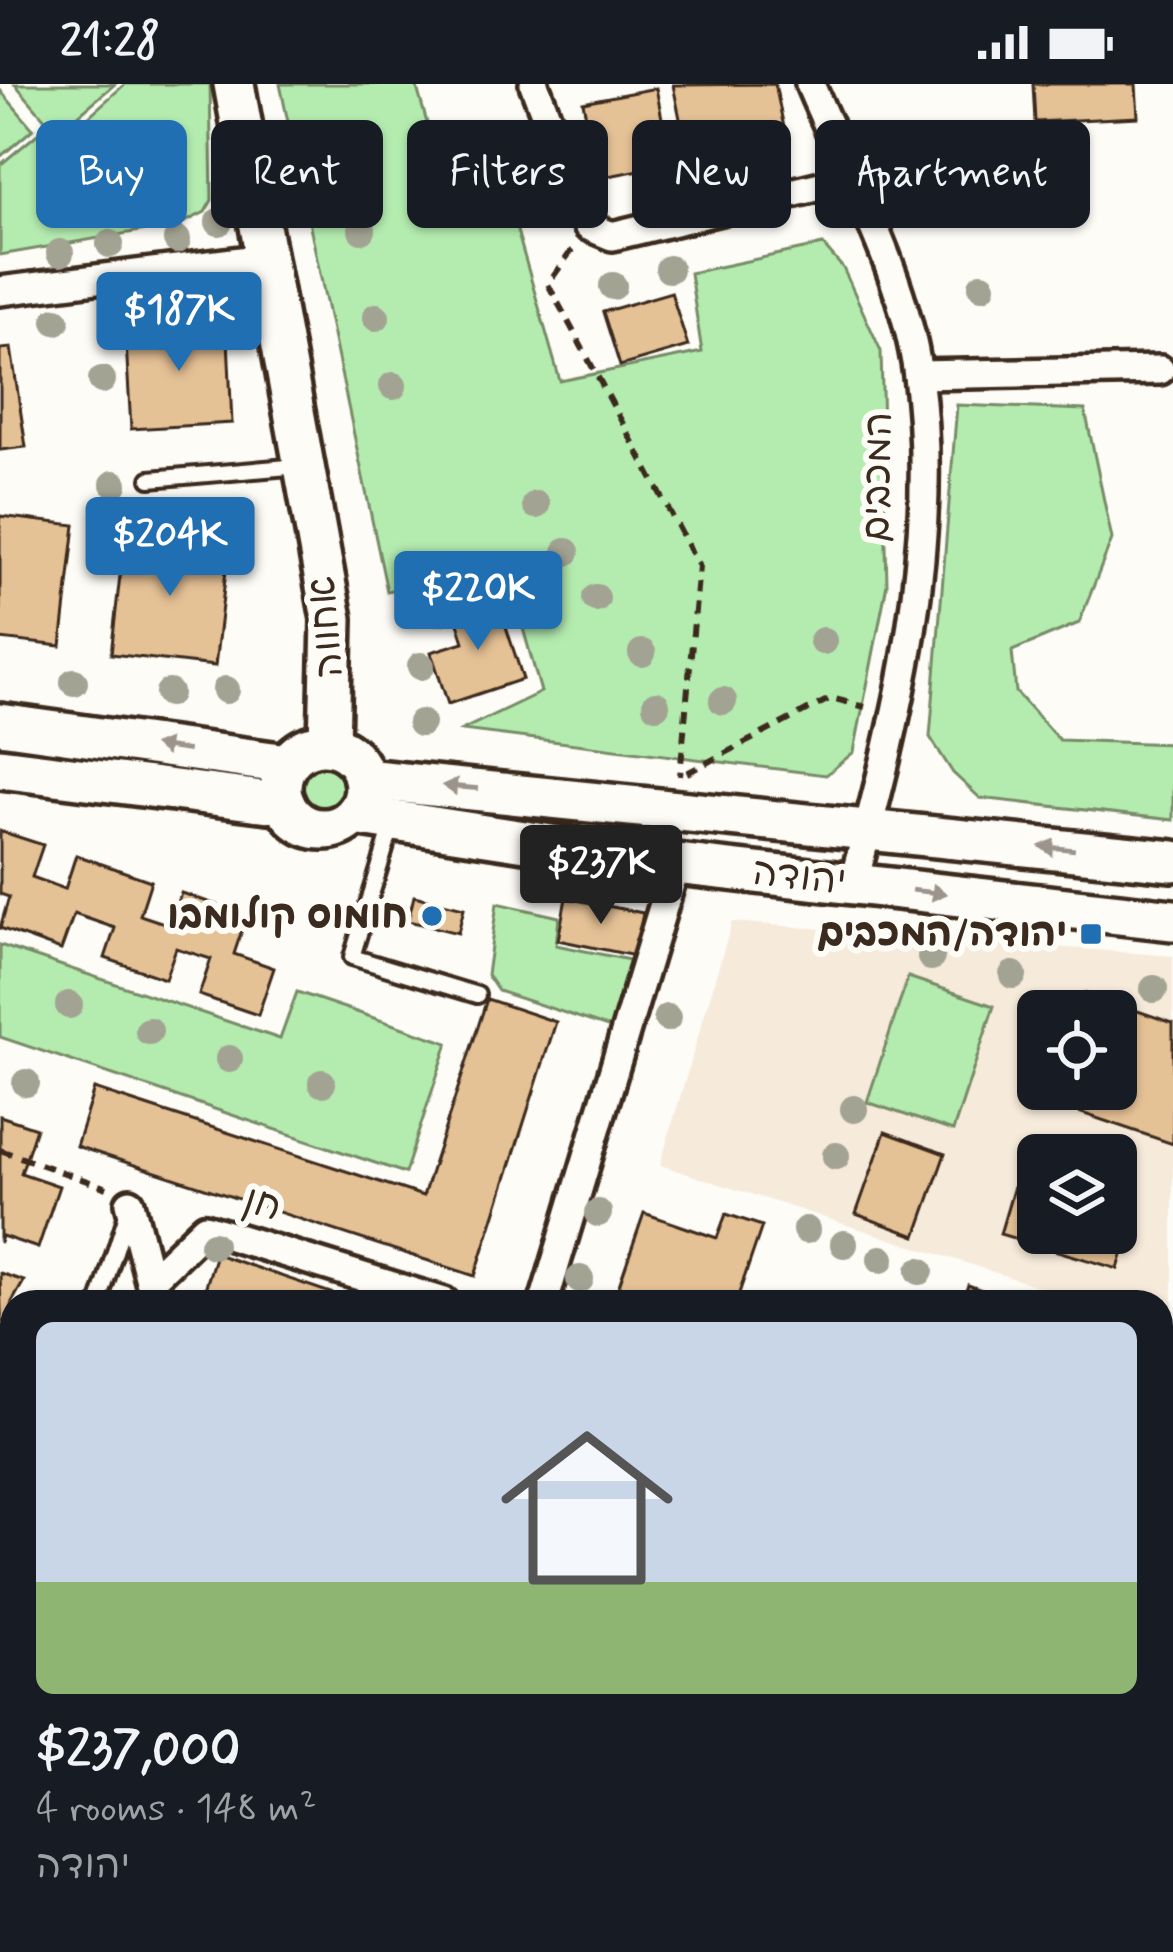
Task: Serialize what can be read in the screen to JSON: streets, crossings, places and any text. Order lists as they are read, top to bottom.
{
  "streets": {
    "street": [
      "המכבים",
      "אחווה",
      "יהודה",
      "חן"
    ]
  },
  "crossings": [
    ["המכבים", "יהודה"],
    ["אחווה", "יהודה"]
  ],
  "places": {
    "other": ["חומוס קולומבו"],
    "transit": ["יהודה/המכבים"]
  },
  "page": {
    "status": "21:28",
    "chip": [
      "Buy",
      "Rent",
      "Filters",
      "New",
      "Apartment"
    ],
    "price": [
      "$187K",
      "$204K",
      "$220K",
      "$237K"
    ],
    "list": [
      {
        "name": "$237,000",
        "note": "4 rooms · 148 m² · יהודה"
      }
    ]
  }
}
